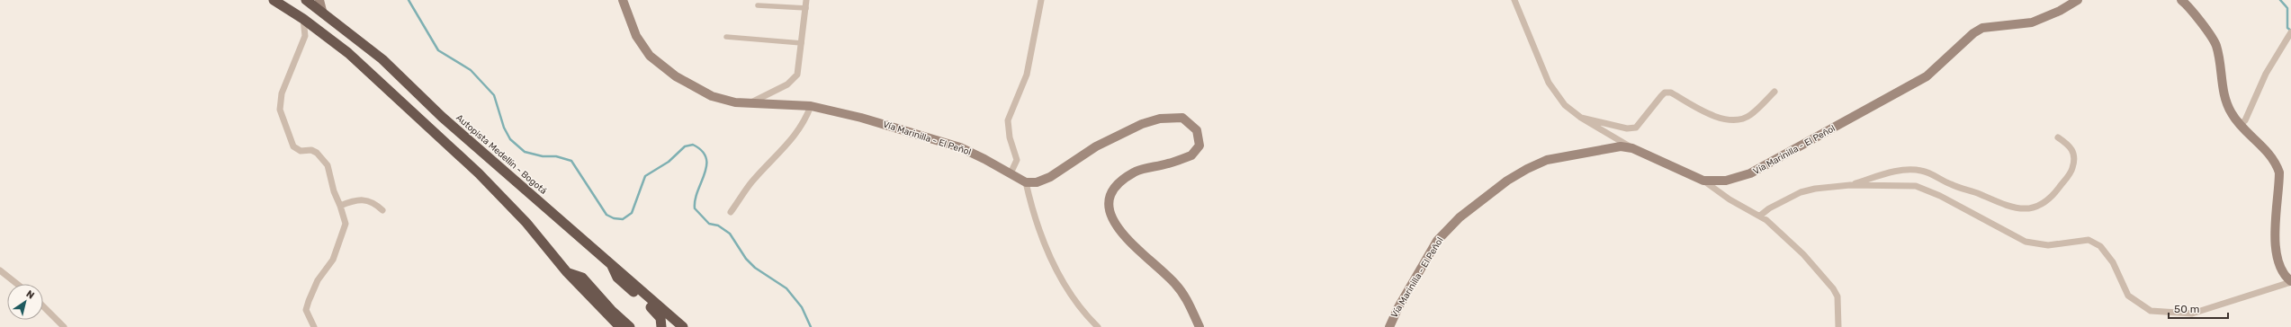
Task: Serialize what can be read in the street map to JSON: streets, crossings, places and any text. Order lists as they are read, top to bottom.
{
  "streets": {
    "highway": ["Autopista Medellín - Bogotá"],
    "main road": ["Vía Marinilla - El Peñol"]
  },
  "scale_bar": "50 m",
  "north": "top right"
}
